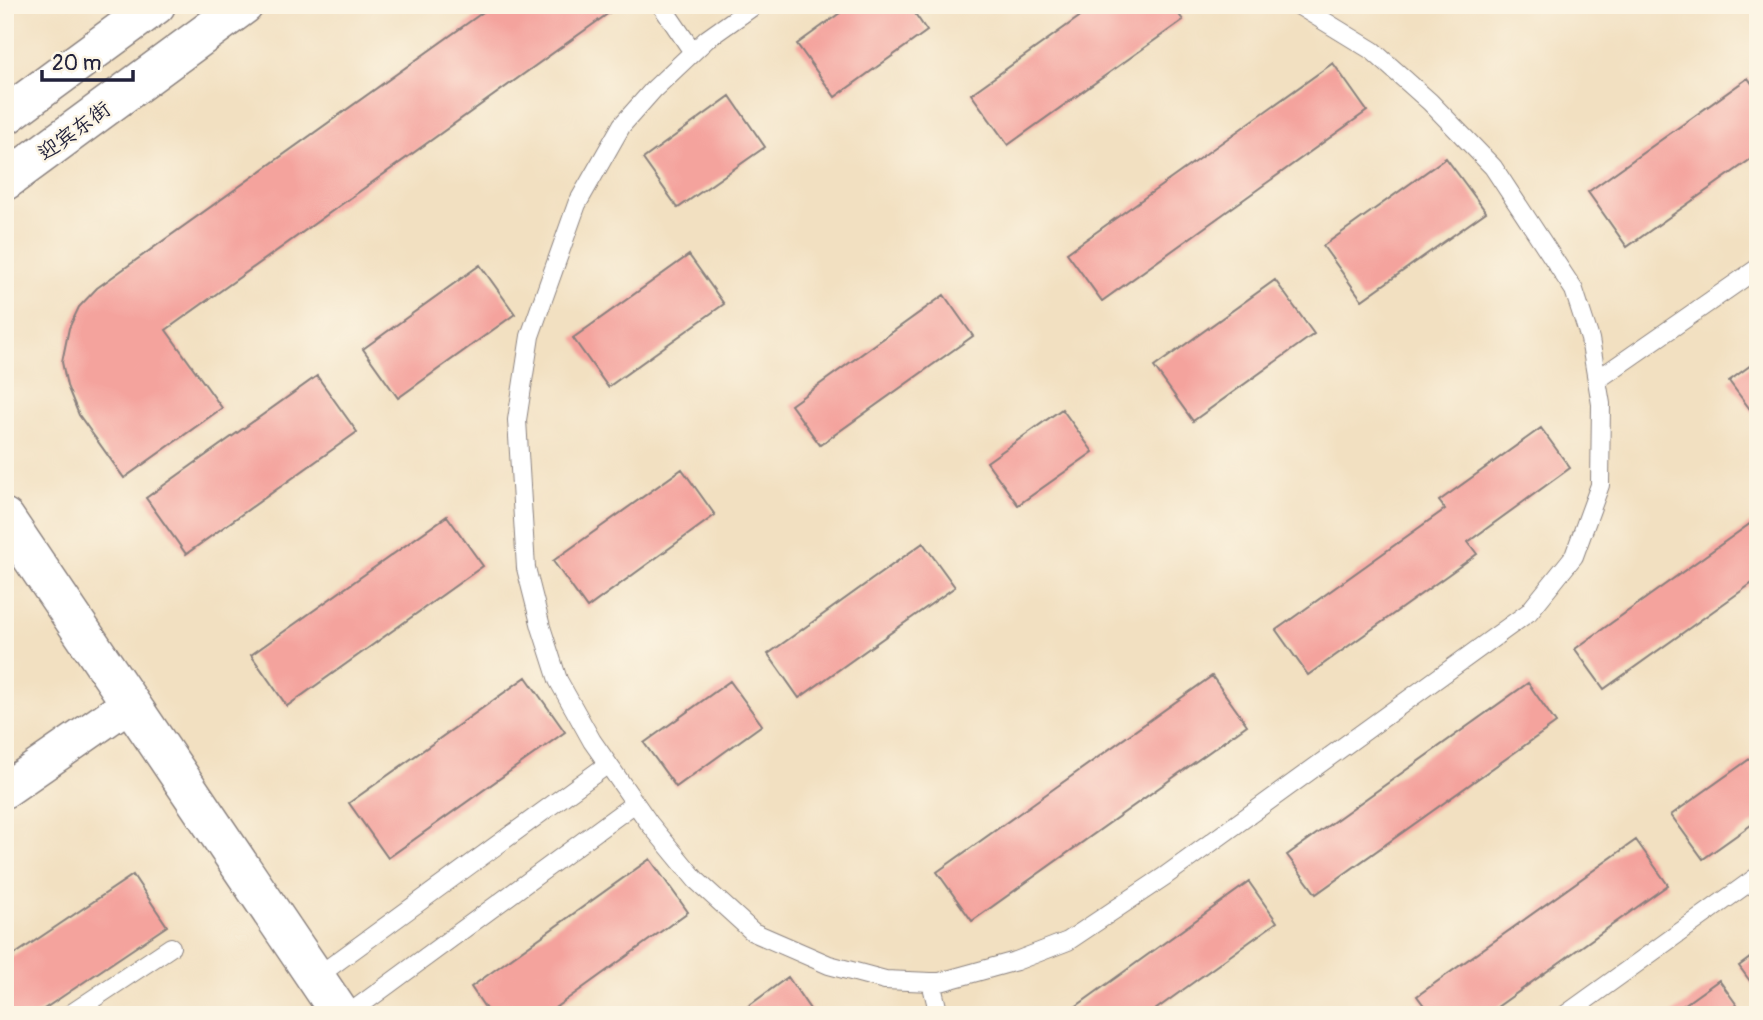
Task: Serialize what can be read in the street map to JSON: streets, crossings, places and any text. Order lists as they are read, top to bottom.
{
  "streets": {
    "street": ["迎宾东街"]
  },
  "scale_bar": "20 m"
}
